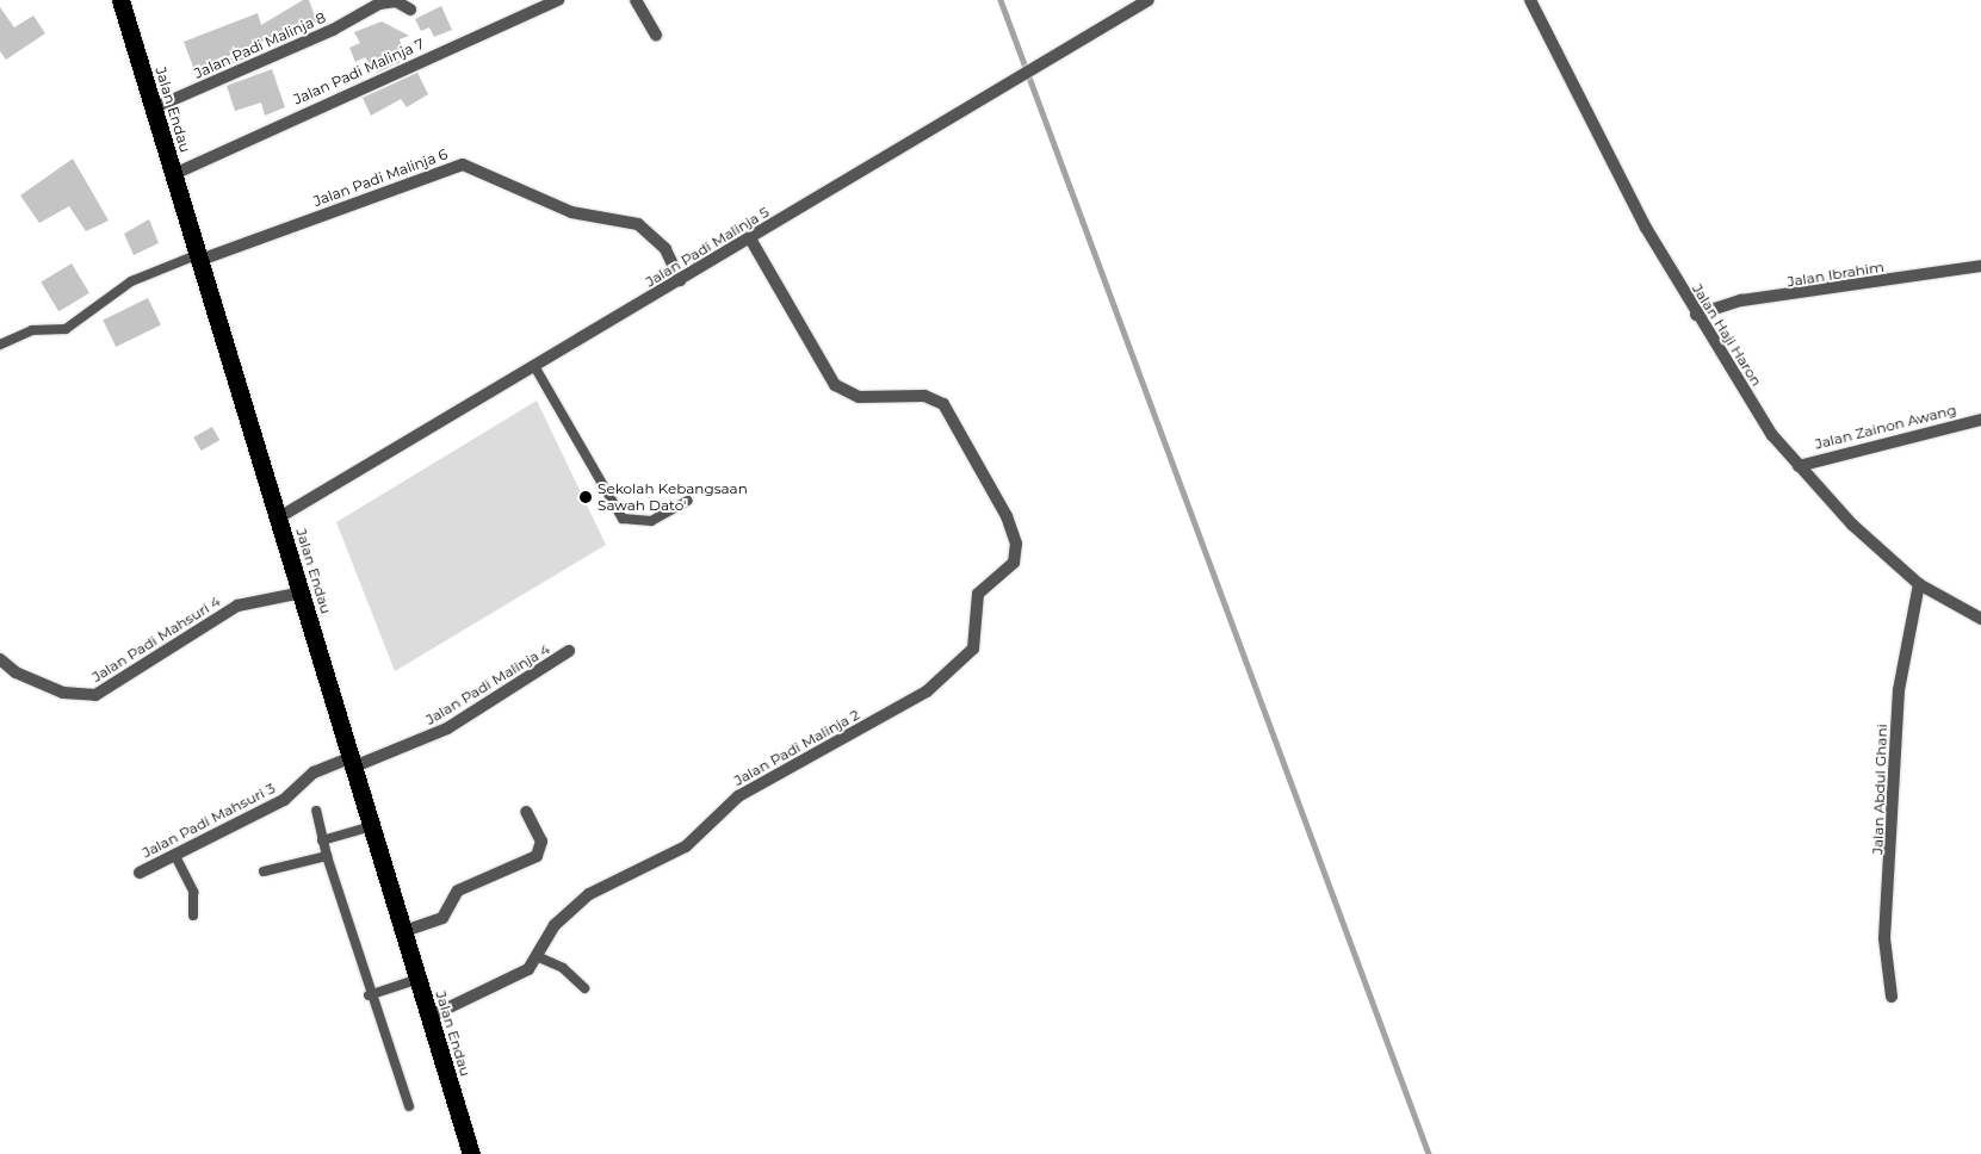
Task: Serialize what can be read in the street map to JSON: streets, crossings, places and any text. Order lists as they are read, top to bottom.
{
  "streets": {
    "highway": ["Jalan Endau"],
    "street": [
      "Jalan Padi Malinja 8",
      "Jalan Padi Malinja 7",
      "Jalan Padi Malinja 6",
      "Jalan Padi Malinja 5",
      "Jalan Ibrahim",
      "Jalan Haji Haron",
      "Jalan Zainon Awang",
      "Jalan Padi Mahsuri 4",
      "Jalan Padi Malinja 4",
      "Jalan Padi Malinja 2",
      "Jalan Abdul Ghani",
      "Jalan Padi Mahsuri 3"
    ]
  },
  "crossings": [
    ["Jalan Padi Malinja 8", "Jalan Endau"],
    ["Jalan Padi Malinja 7", "Jalan Endau"],
    ["Jalan Endau", "Jalan Padi Malinja 6"],
    ["Jalan Endau", "Jalan Padi Malinja 5"],
    ["Jalan Endau", "Jalan Padi Mahsuri 4"],
    ["Jalan Endau", "Jalan Padi Malinja 4"],
    ["Jalan Endau", "Jalan Padi Malinja 2"],
    ["Jalan Endau", "Jalan Padi Mahsuri 3"],
    ["Jalan Padi Malinja 6", "Jalan Padi Malinja 5"],
    ["Jalan Padi Malinja 5", "Jalan Padi Malinja 2"],
    ["Jalan Ibrahim", "Jalan Haji Haron"],
    ["Jalan Haji Haron", "Jalan Zainon Awang"],
    ["Jalan Haji Haron", "Jalan Abdul Ghani"],
    ["Jalan Padi Malinja 4", "Jalan Padi Mahsuri 3"]
  ],
  "places": ["Sekolah Kebangsaan Sawah Dato'"]
}
